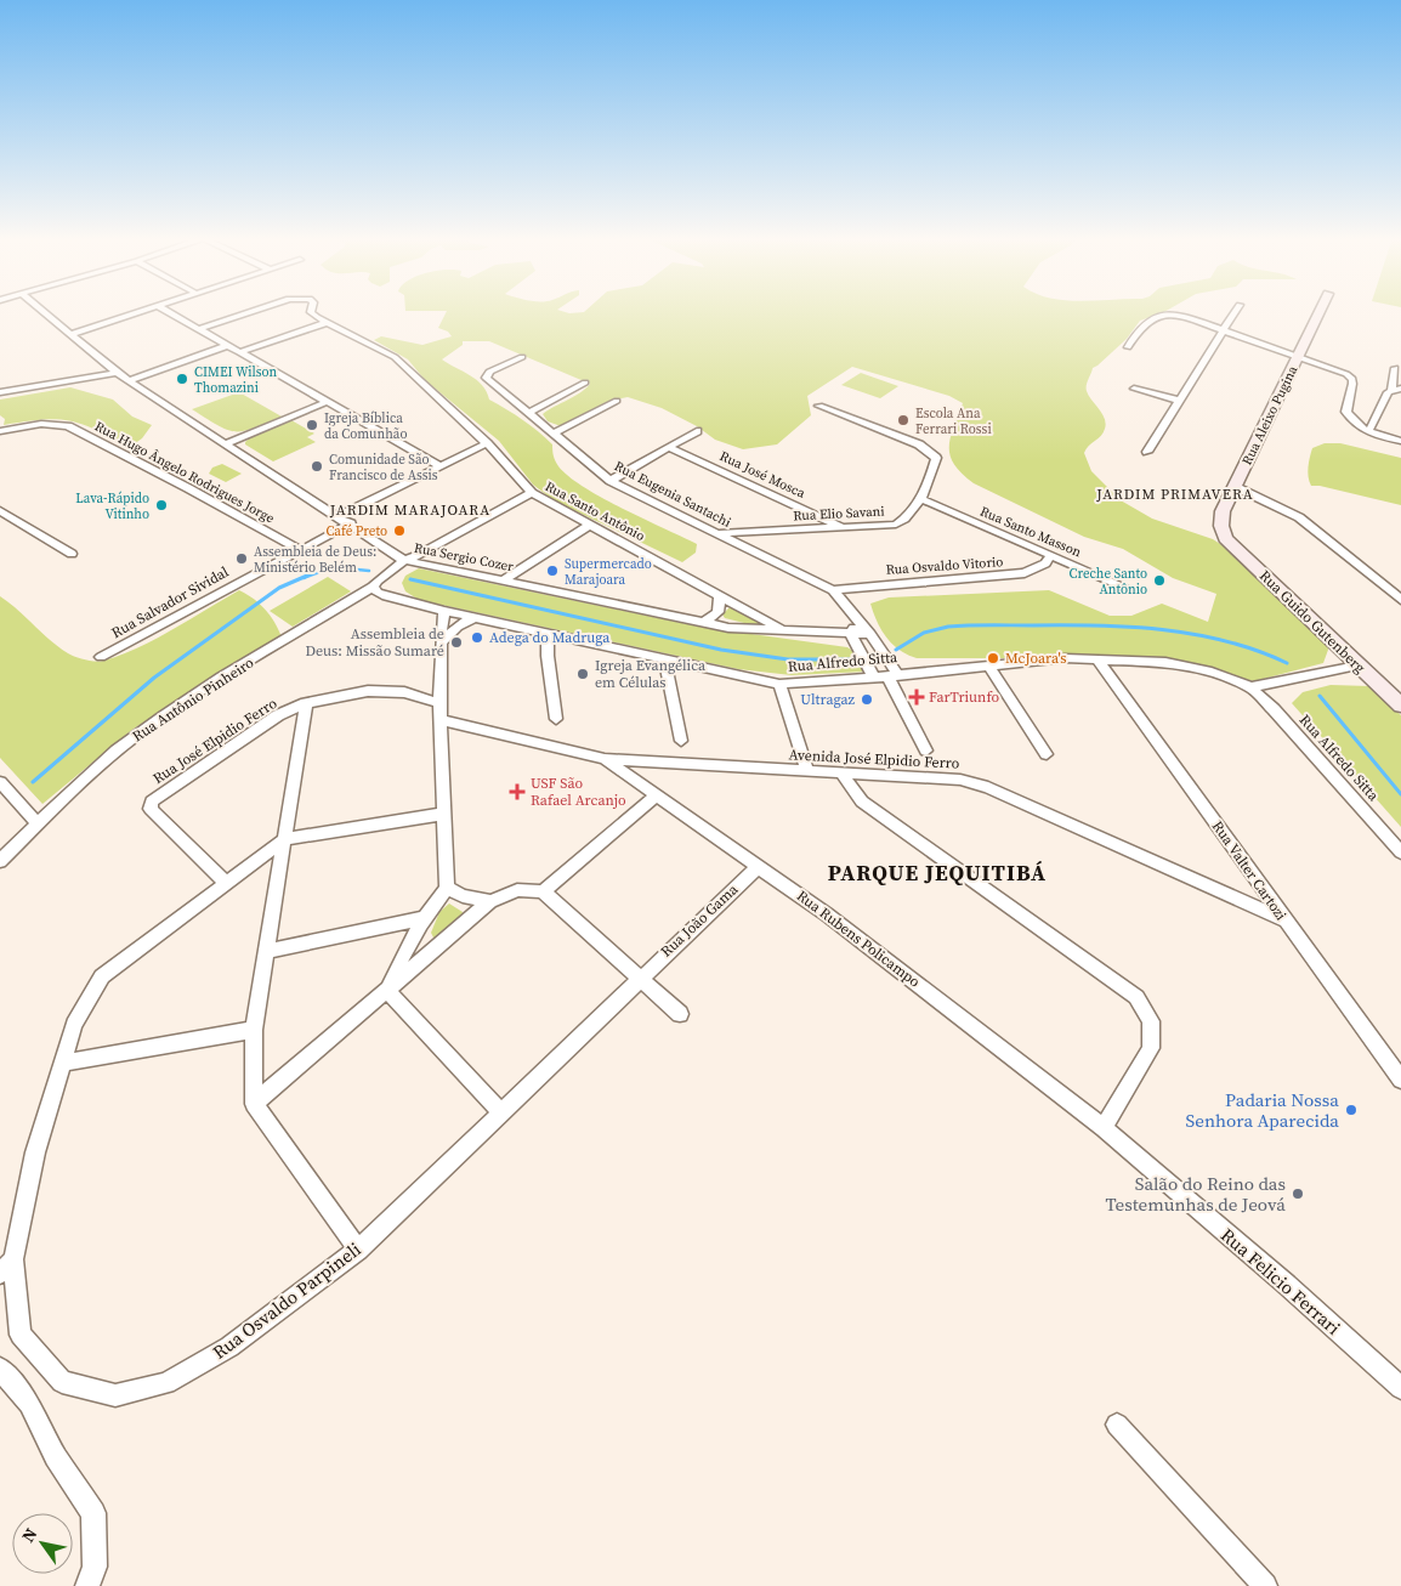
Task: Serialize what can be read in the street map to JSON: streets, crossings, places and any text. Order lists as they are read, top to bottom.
{
  "streets": {
    "street": [
      "Rua Aleixo Pugina",
      "Rua Hugo Ângelo Rodrigues Jorge",
      "Rua José Mosca",
      "Rua Eugenia Santachi",
      "Rua Santo Antônio",
      "Rua Elio Savani",
      "Rua Santo Masson",
      "Rua Sergio Cozer",
      "Rua Osvaldo Vitorio",
      "Rua Salvador Sividal",
      "Rua Guido Gutenberg",
      "Rua Alfredo Sitta",
      "Rua Antônio Pinheiro",
      "Rua José Elpidio Ferro",
      "Avenida José Elpidio Ferro",
      "Rua Valter Cartozi",
      "Rua João Gama",
      "Rua Rubens Policampo",
      "Rua Felicio Ferrari",
      "Rua Osvaldo Parpineli"
    ]
  },
  "crossings": [
    ["Rua Aleixo Pugina", "Rua Guido Gutenberg"],
    ["Rua Hugo Ângelo Rodrigues Jorge", "Rua Salvador Sividal"],
    ["Rua José Mosca", "Rua Elio Savani"],
    ["Rua Eugenia Santachi", "Rua Elio Savani"],
    ["Rua Eugenia Santachi", "Rua Sergio Cozer"],
    ["Rua Eugenia Santachi", "Rua Osvaldo Vitorio"],
    ["Rua Eugenia Santachi", "Rua Alfredo Sitta"],
    ["Rua Santo Antônio", "Rua Sergio Cozer"],
    ["Rua Santo Antônio", "Rua Antônio Pinheiro"],
    ["Rua Elio Savani", "Rua Santo Masson"],
    ["Rua Santo Masson", "Rua Osvaldo Vitorio"],
    ["Rua Sergio Cozer", "Rua Salvador Sividal"],
    ["Rua Sergio Cozer", "Rua Antônio Pinheiro"],
    ["Rua Alfredo Sitta", "Rua Antônio Pinheiro"],
    ["Rua Alfredo Sitta", "Rua Valter Cartozi"],
    ["Rua José Elpidio Ferro", "Rua Osvaldo Parpineli"],
    ["Avenida José Elpidio Ferro", "Rua Valter Cartozi"],
    ["Avenida José Elpidio Ferro", "Rua Rubens Policampo"],
    ["Rua João Gama", "Rua Rubens Policampo"],
    ["Rua João Gama", "Rua Osvaldo Parpineli"],
    ["Rua Rubens Policampo", "Rua Felicio Ferrari"]
  ],
  "districts": ["JARDIM PRIMAVERA", "JARDIM MARAJOARA", "PARQUE JEQUITIBÁ"],
  "places": {
    "other": [
      "CIMEI Wilson Thomazini",
      "Escola Ana Ferrari Rossi",
      "Igreja Bíblica da Comunhão",
      "Comunidade São Francisco de Assis",
      "Lava-Rápido Vitinho",
      "Café Preto",
      "Assembleia de Deus: Ministério Belém",
      "Supermercado Marajoara",
      "Creche Santo Antônio",
      "Adega do Madruga",
      "Assembleia de Deus: Missão Sumaré",
      "McJoara's",
      "Igreja Evangélica em Células",
      "Ultragaz",
      "Padaria Nossa Senhora Aparecida",
      "Salão do Reino das Testemunhas de Jeová"
    ],
    "health": ["FarTriunfo", "USF São Rafael Arcanjo"]
  },
  "north": "top left"
}
